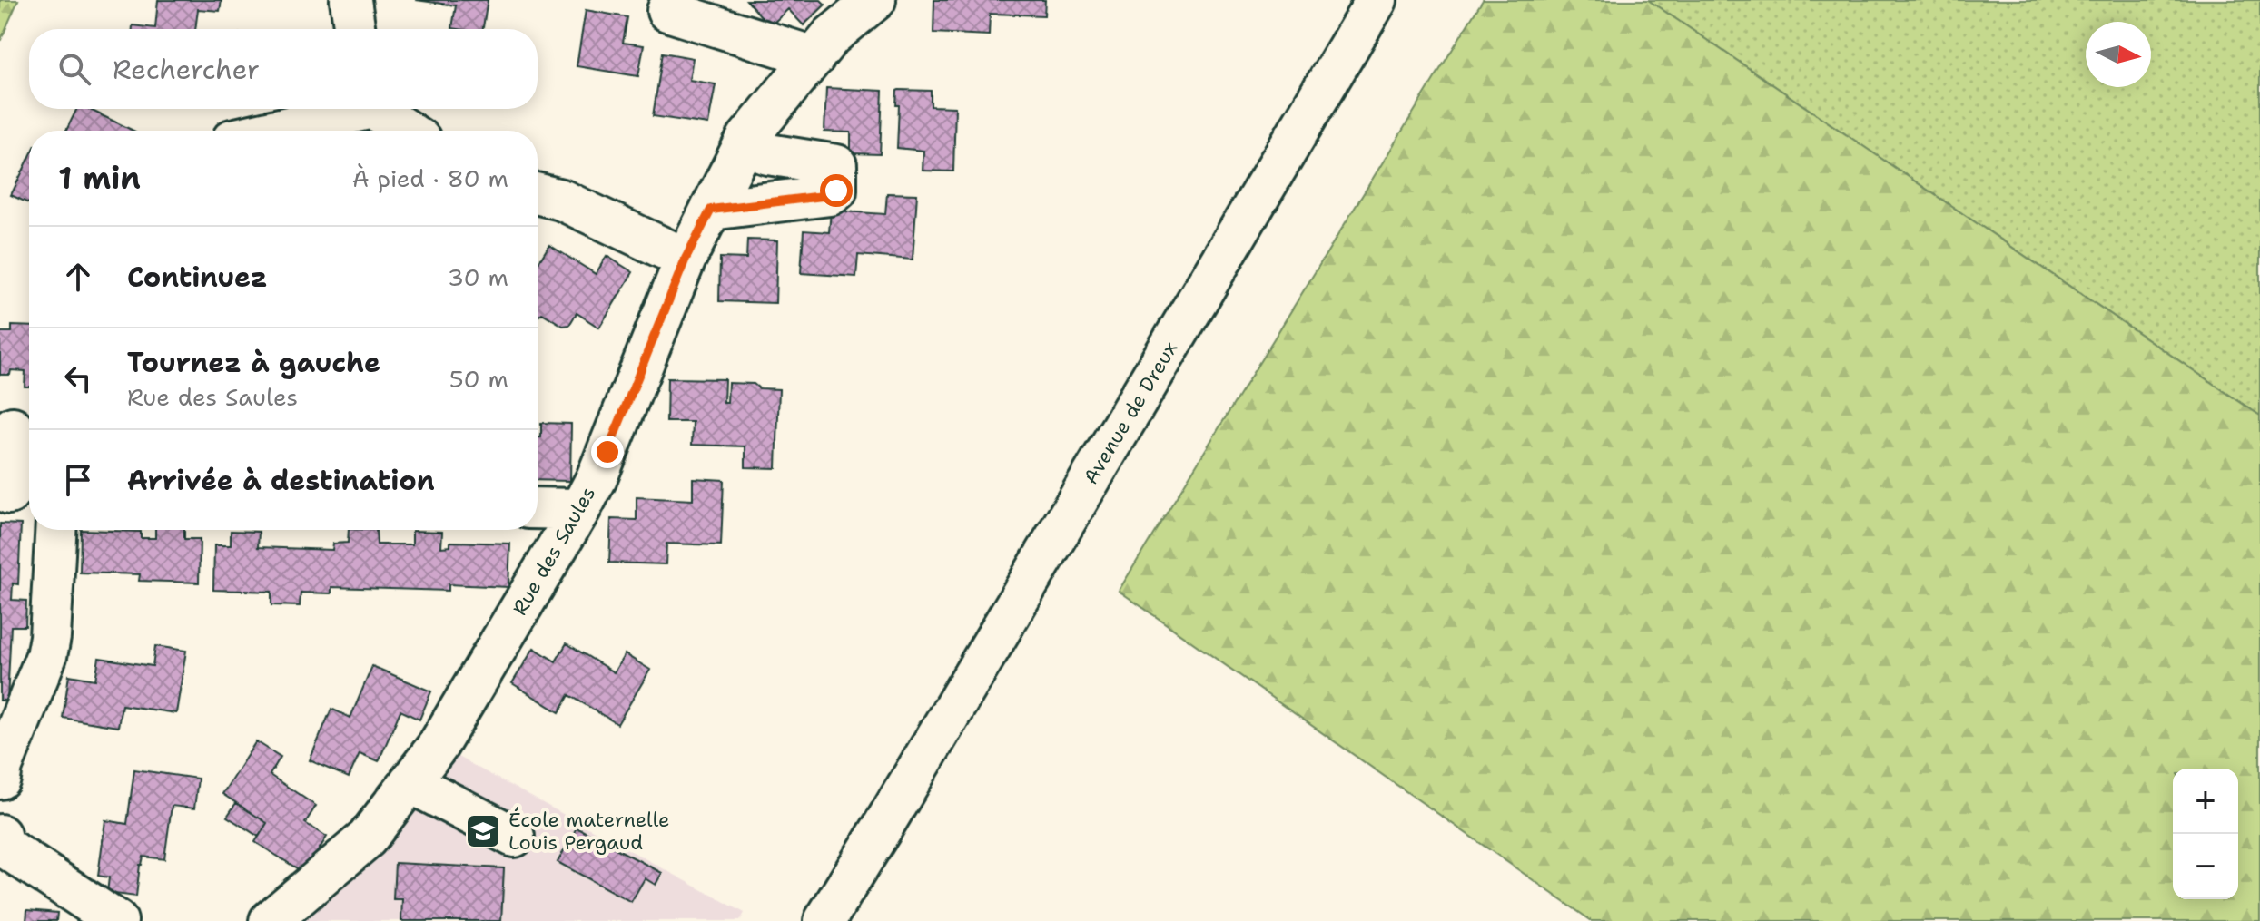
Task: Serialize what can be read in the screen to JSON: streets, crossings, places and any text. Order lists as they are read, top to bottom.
{
  "streets": {
    "street": ["Avenue de Dreux", "Rue des Saules"]
  },
  "places": {
    "school or university": ["École maternelle Louis Pergaud"]
  },
  "north": "right",
  "page": {
    "search": "Rechercher",
    "heading": ["1 min", "À pied · 80 m"],
    "list": [
      ["Continuez", "30 m"],
      ["Tournez à gauche", "Rue des Saules", "50 m"],
      "Arrivée à destination"
    ],
    "map_buttons": ["+", "−"]
  }
}
